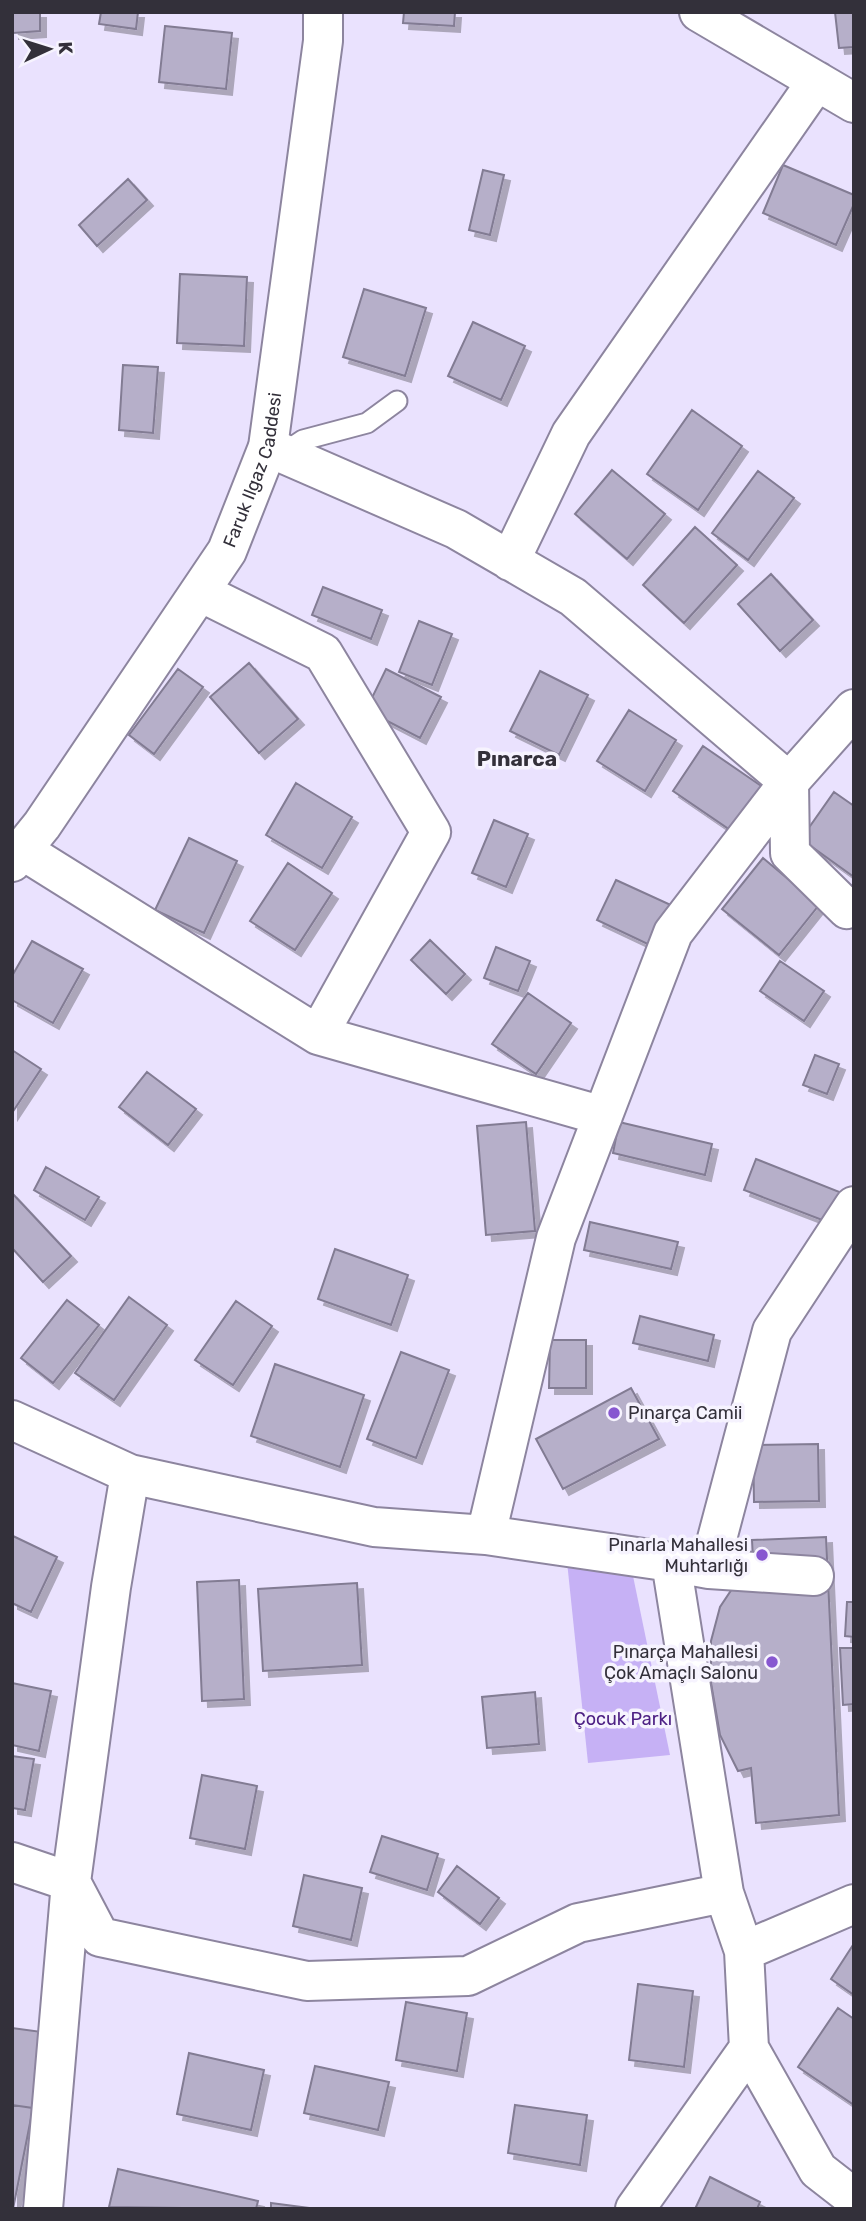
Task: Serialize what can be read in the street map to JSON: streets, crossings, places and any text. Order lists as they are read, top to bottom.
{
  "streets": {
    "street": ["Faruk Ilgaz Caddesi"]
  },
  "districts": ["Pınarca"],
  "parks": ["Çocuk Parkı"],
  "places": ["Pınarça Camii", "Pınarla Mahallesi Muhtarlığı", "Pınarça Mahallesi Çok Amaçlı Salonu"],
  "north": "right"
}
